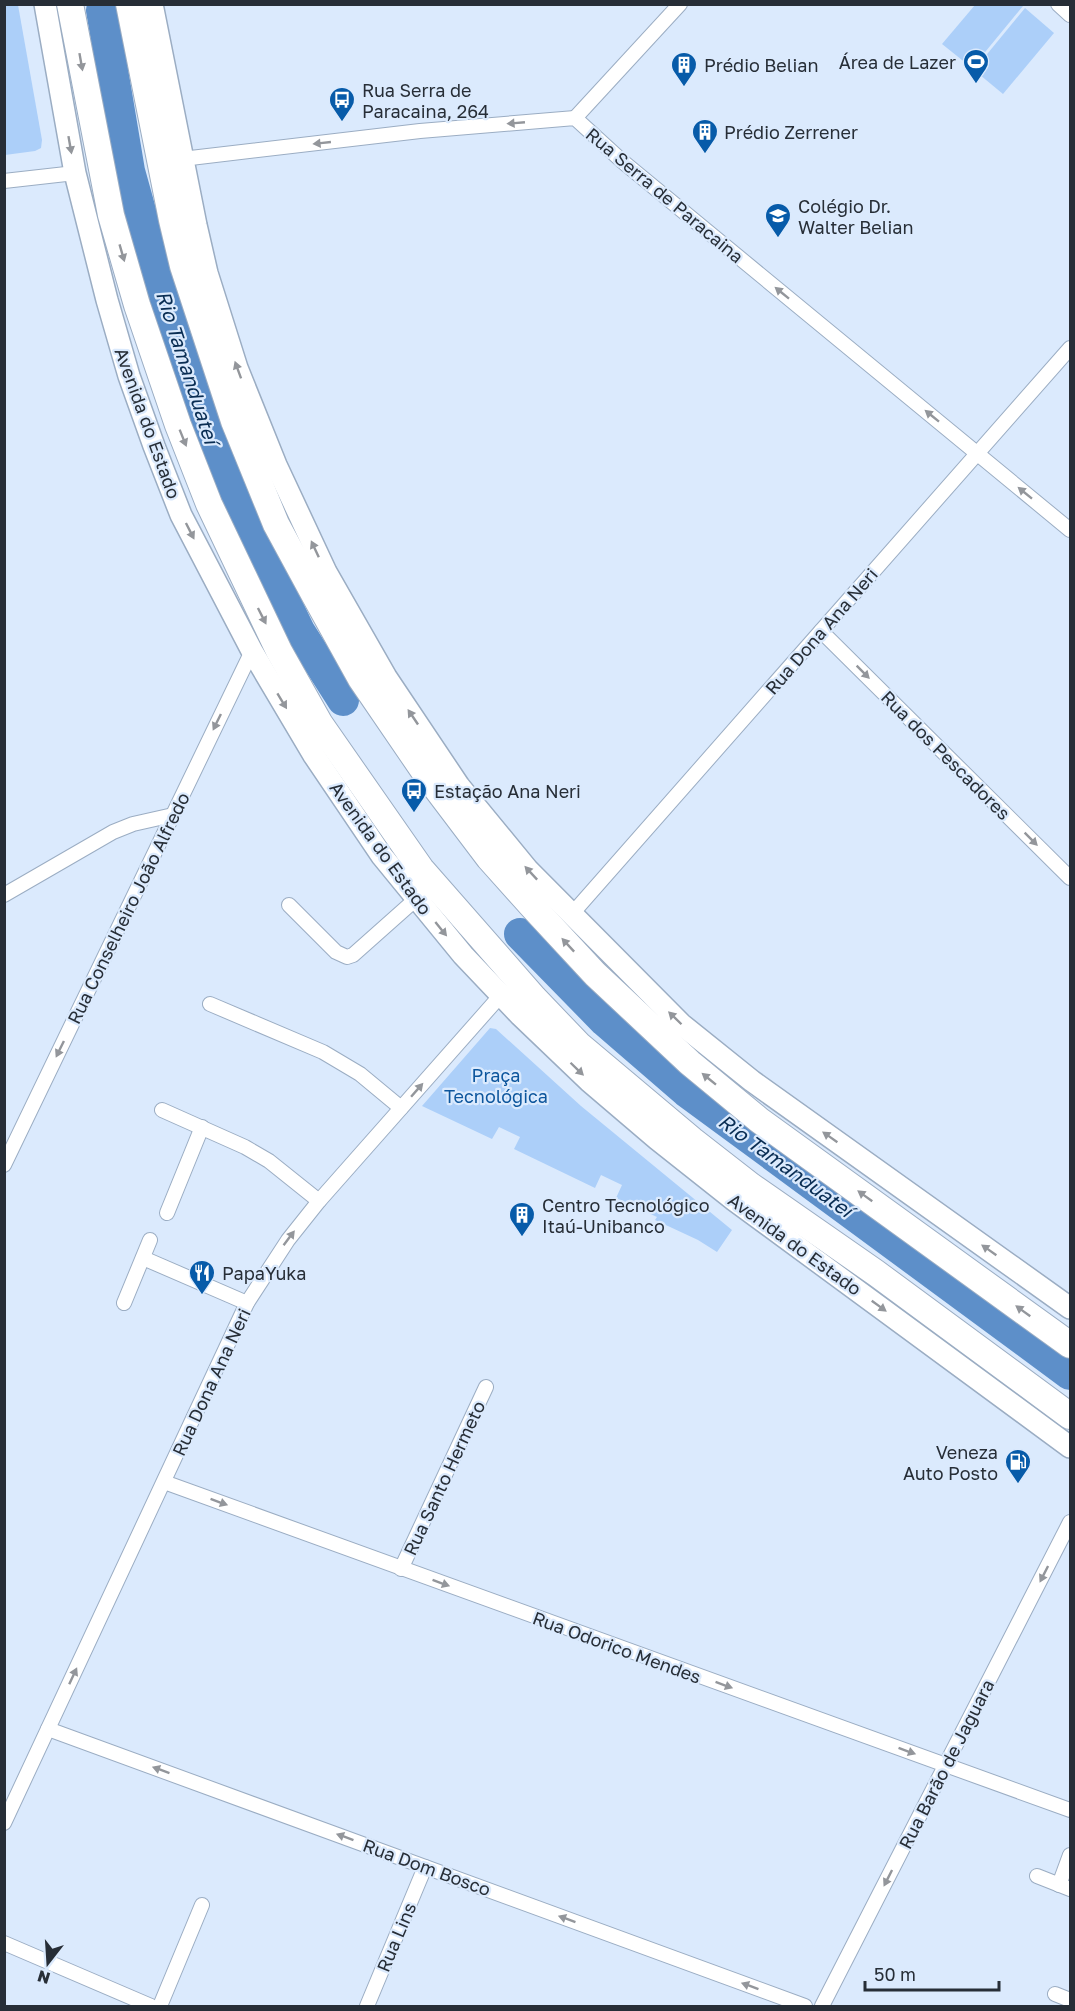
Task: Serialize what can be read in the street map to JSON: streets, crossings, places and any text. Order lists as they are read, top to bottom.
{
  "streets": {
    "highway": ["Avenida do Estado"],
    "street": [
      "Rua Serra de Paracaina",
      "Rua Dona Ana Neri",
      "Rua dos Pescadores",
      "Rua Conselheiro João Alfredo",
      "Rua Santo Hermeto",
      "Rua Odorico Mendes",
      "Rua Barão de Jaguara",
      "Rua Dom Bosco",
      "Rua Lins"
    ]
  },
  "crossings": [
    ["Rua Serra de Paracaina", "Rua Dona Ana Neri"],
    ["Avenida do Estado", "Rua Dona Ana Neri"],
    ["Avenida do Estado", "Rua Conselheiro João Alfredo"],
    ["Rua Dona Ana Neri", "Rua dos Pescadores"],
    ["Rua Dona Ana Neri", "Rua Odorico Mendes"],
    ["Rua Dona Ana Neri", "Rua Dom Bosco"],
    ["Rua Santo Hermeto", "Rua Odorico Mendes"],
    ["Rua Odorico Mendes", "Rua Barão de Jaguara"],
    ["Rua Dom Bosco", "Rua Lins"]
  ],
  "one_way": [
    "Rua Serra de Paracaina",
    "Rua dos Pescadores",
    "Rua Conselheiro João Alfredo",
    "Rua Odorico Mendes",
    "Rua Barão de Jaguara",
    "Rua Dom Bosco"
  ],
  "water": ["Rio Tamanduateí"],
  "parks": ["Praça Tecnológica"],
  "places": {
    "sports": ["Área de Lazer"],
    "building": ["Prédio Belian", "Prédio Zerrener", "Centro Tecnológico Itaú-Unibanco"],
    "bus stop": ["Rua Serra de Paracaina, 264", "Estação Ana Neri"],
    "school or university": ["Colégio Dr. Walter Belian"],
    "restaurant": ["PapaYuka"],
    "fuel station": ["Veneza Auto Posto"]
  },
  "scale_bar": "50 m",
  "north": "bottom"
}
